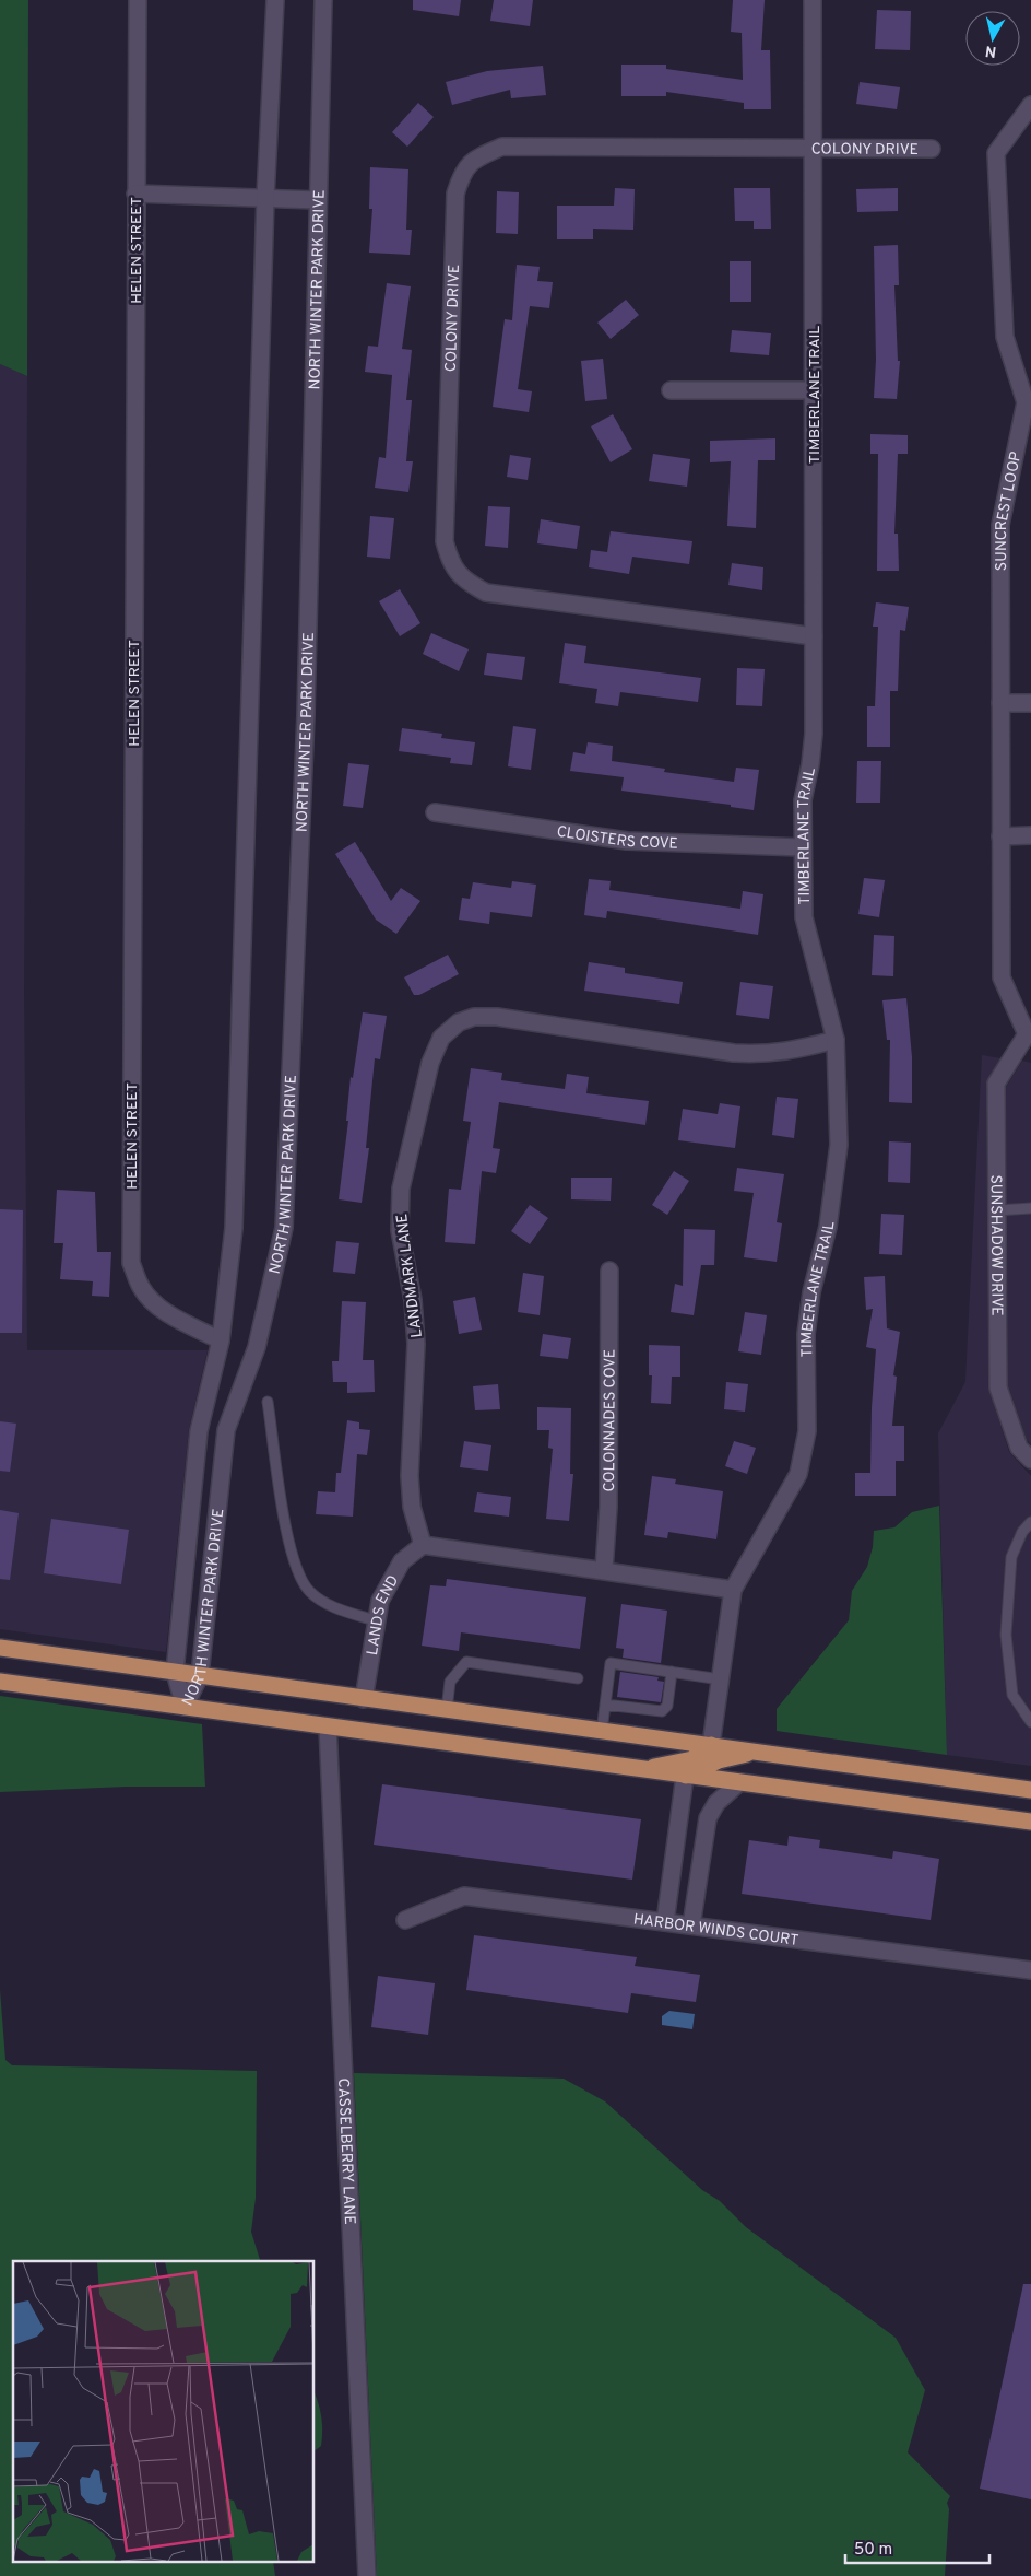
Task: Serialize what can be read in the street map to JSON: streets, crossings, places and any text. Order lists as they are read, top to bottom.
{
  "streets": {
    "street": [
      "COLONY DRIVE",
      "HELEN STREET",
      "NORTH WINTER PARK DRIVE",
      "TIMBERLANE TRAIL",
      "SUNCREST LOOP",
      "CLOISTERS COVE",
      "SUNSHADOW DRIVE",
      "LANDMARK LANE",
      "COLONNADES COVE",
      "LANDS END",
      "HARBOR WINDS COURT",
      "CASSELBERRY LANE"
    ]
  },
  "crossings": [
    ["COLONY DRIVE", "TIMBERLANE TRAIL"],
    ["HELEN STREET", "NORTH WINTER PARK DRIVE"],
    ["TIMBERLANE TRAIL", "CLOISTERS COVE"],
    ["TIMBERLANE TRAIL", "LANDMARK LANE"],
    ["SUNCREST LOOP", "SUNSHADOW DRIVE"],
    ["LANDMARK LANE", "LANDS END"]
  ],
  "scale_bar": "50 m",
  "north": "bottom"
}
